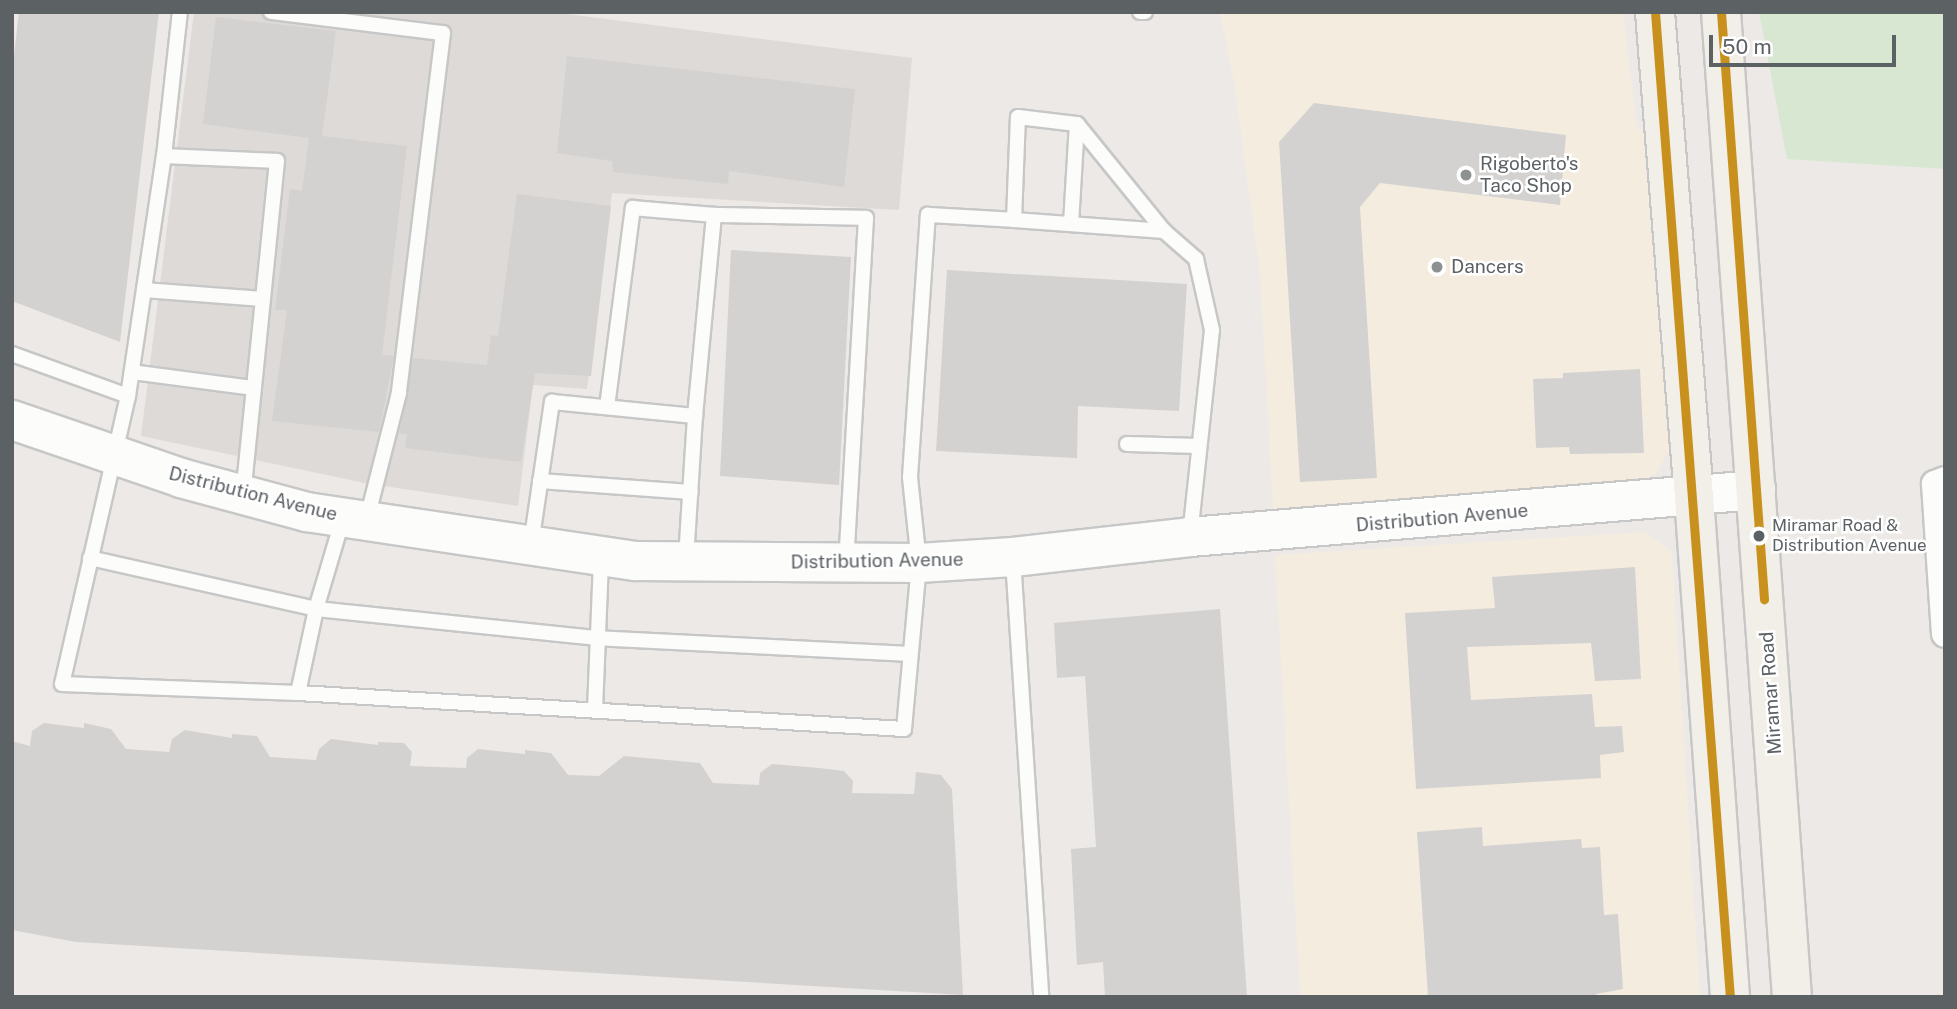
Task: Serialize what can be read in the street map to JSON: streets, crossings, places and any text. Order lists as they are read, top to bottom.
{
  "streets": {
    "main road": ["Miramar Road"],
    "street": ["Distribution Avenue"]
  },
  "crossings": [
    ["Distribution Avenue", "Miramar Road"]
  ],
  "places": ["Rigoberto's Taco Shop", "Dancers", "Miramar Road & Distribution Avenue"],
  "scale_bar": "50 m"
}
